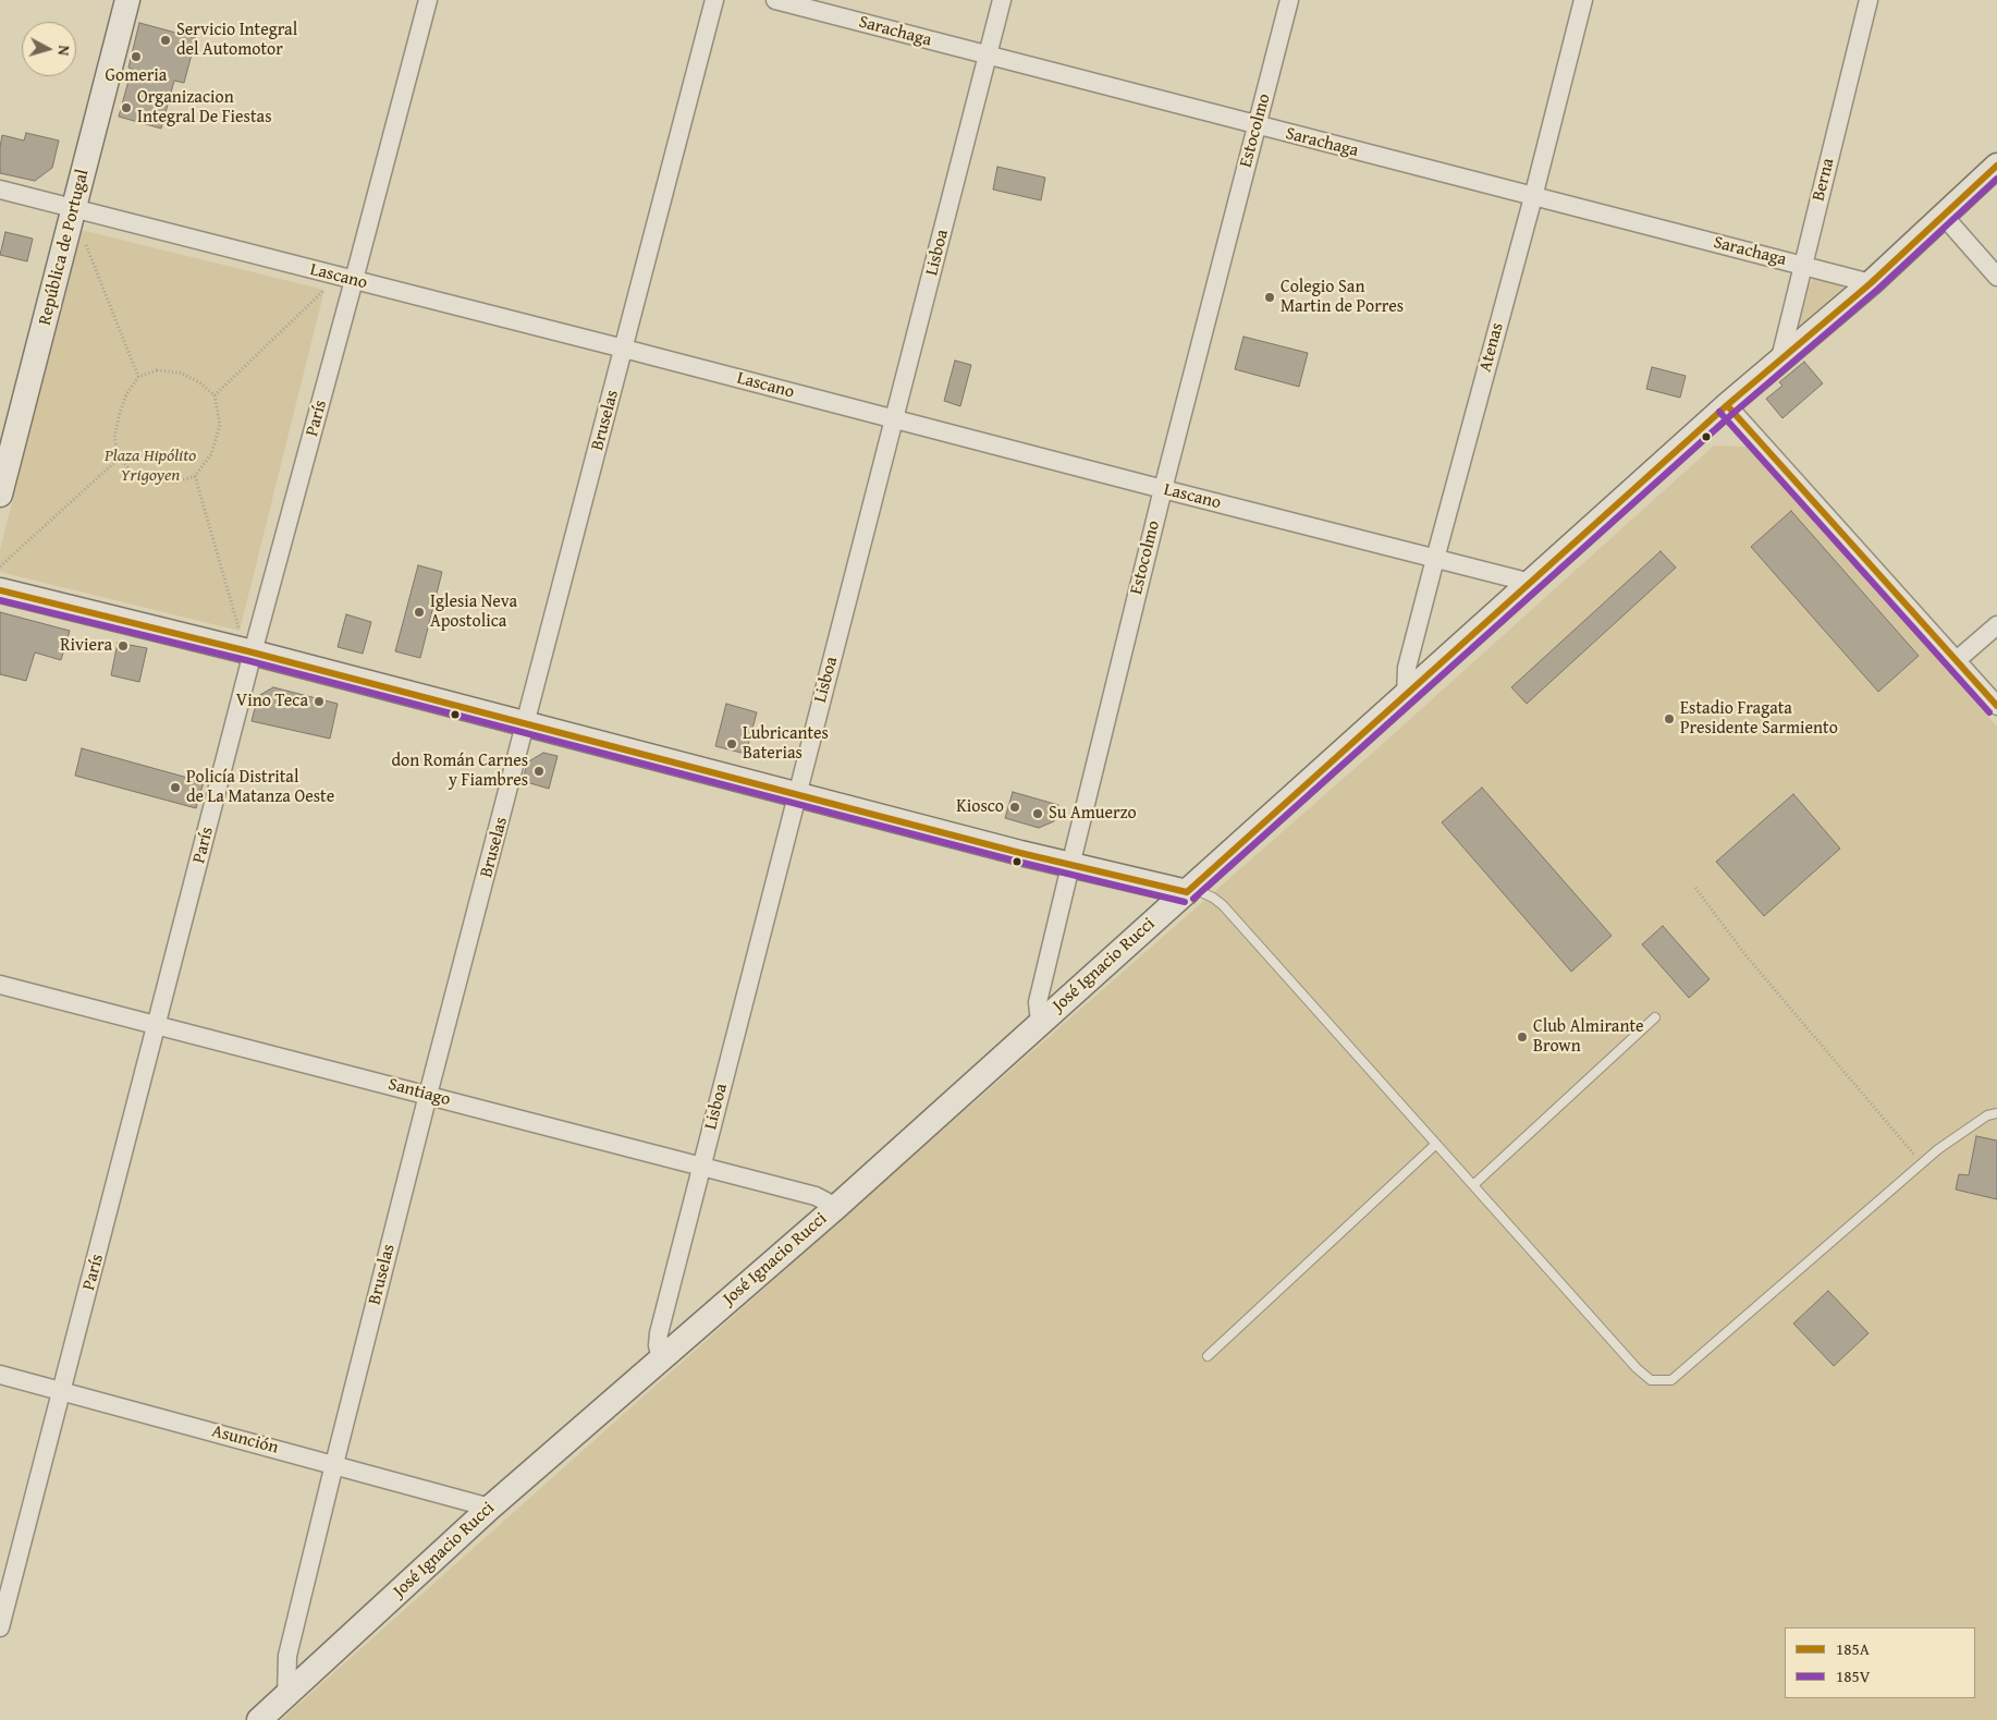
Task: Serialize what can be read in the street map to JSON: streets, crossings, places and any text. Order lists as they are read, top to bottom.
{
  "streets": {
    "street": [
      "Sarachaga",
      "Estocolmo",
      "Berna",
      "República de Portugal",
      "Lisboa",
      "Lascano",
      "Atenas",
      "París",
      "Bruselas",
      "José Ignacio Rucci",
      "Santiago",
      "Asunción"
    ]
  },
  "crossings": [
    ["Sarachaga", "Estocolmo"],
    ["Sarachaga", "Berna"],
    ["Sarachaga", "Lisboa"],
    ["Sarachaga", "Atenas"],
    ["Sarachaga", "José Ignacio Rucci"],
    ["Estocolmo", "Lascano"],
    ["Estocolmo", "José Ignacio Rucci"],
    ["Berna", "José Ignacio Rucci"],
    ["República de Portugal", "Lascano"],
    ["Lisboa", "Lascano"],
    ["Lisboa", "José Ignacio Rucci"],
    ["Lisboa", "Santiago"],
    ["Lascano", "Atenas"],
    ["Lascano", "París"],
    ["Lascano", "Bruselas"],
    ["Lascano", "José Ignacio Rucci"],
    ["Atenas", "José Ignacio Rucci"],
    ["París", "Santiago"],
    ["París", "Asunción"],
    ["Bruselas", "José Ignacio Rucci"],
    ["Bruselas", "Santiago"],
    ["Bruselas", "Asunción"],
    ["José Ignacio Rucci", "Santiago"],
    ["José Ignacio Rucci", "Asunción"]
  ],
  "parks": ["Plaza Hipólito Yrigoyen"],
  "places": [
    "Servicio Integral del Automotor",
    "Gomeria",
    "Organizacion Integral De Fiestas",
    "Colegio San Martin de Porres",
    "Iglesia Neva Apostolica",
    "Riviera",
    "Vino Teca",
    "Estadio Fragata Presidente Sarmiento",
    "Lubricantes Baterias",
    "don Román Carnes y Fiambres",
    "Policía Distrital de La Matanza Oeste",
    "Kiosco",
    "Su Amuerzo",
    "Club Almirante Brown"
  ],
  "lines": ["transit line 185A", "transit line 185V"],
  "legend": ["185A", "185V"],
  "north": "right"
}
